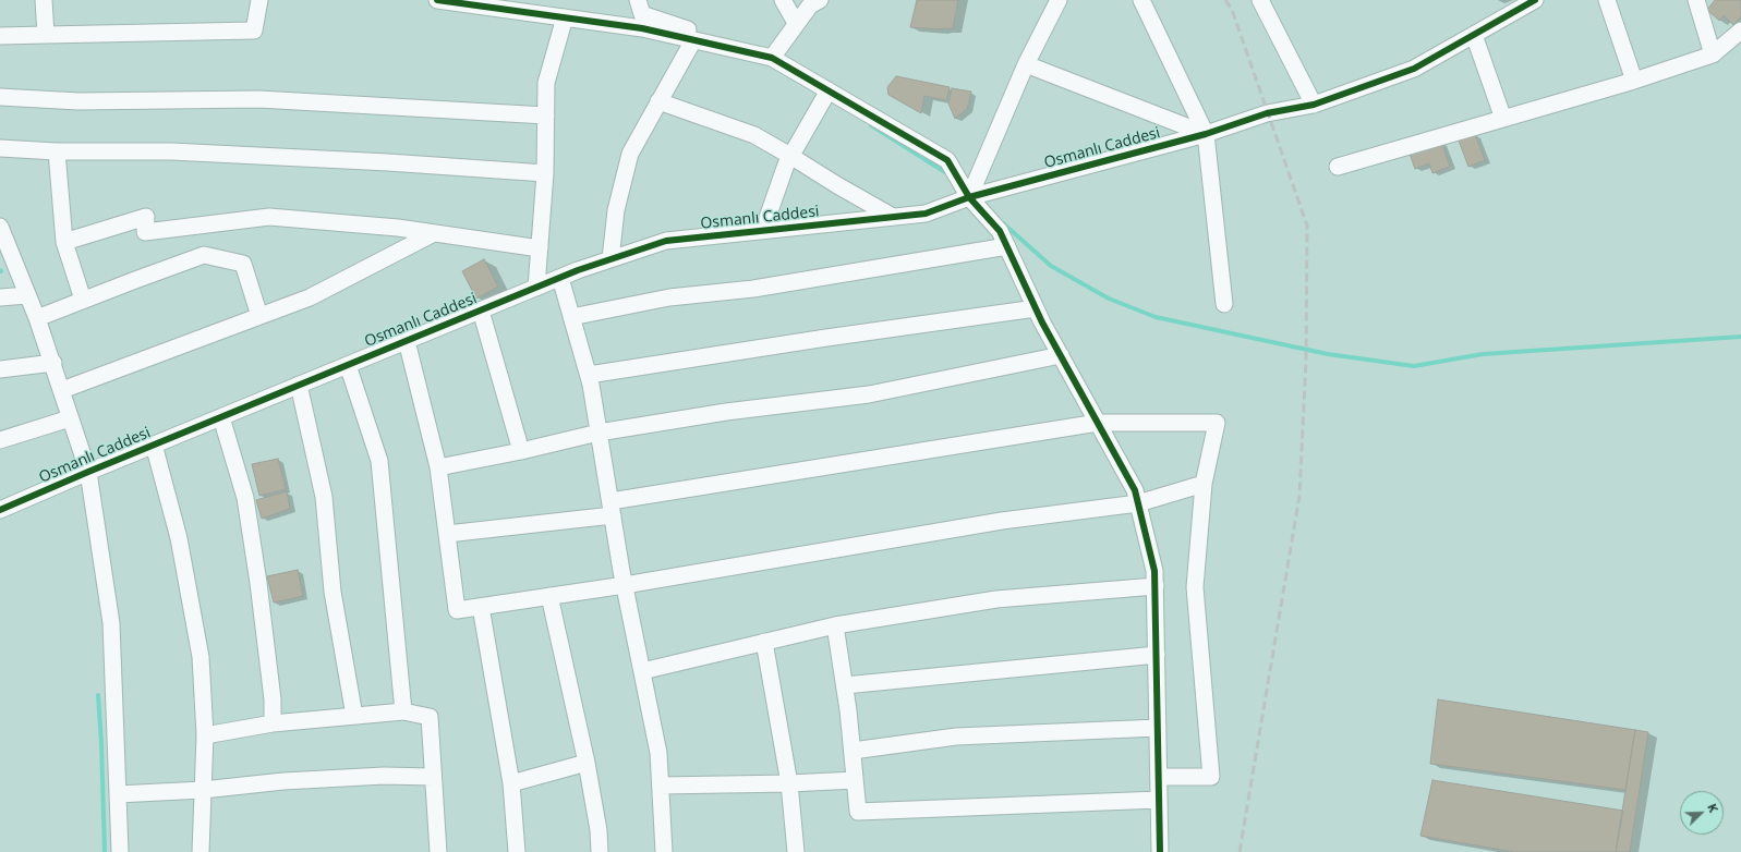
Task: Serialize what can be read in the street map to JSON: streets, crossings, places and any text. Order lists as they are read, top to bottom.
{
  "streets": {
    "street": ["Osmanlı Caddesi"]
  },
  "north": "top right"
}
